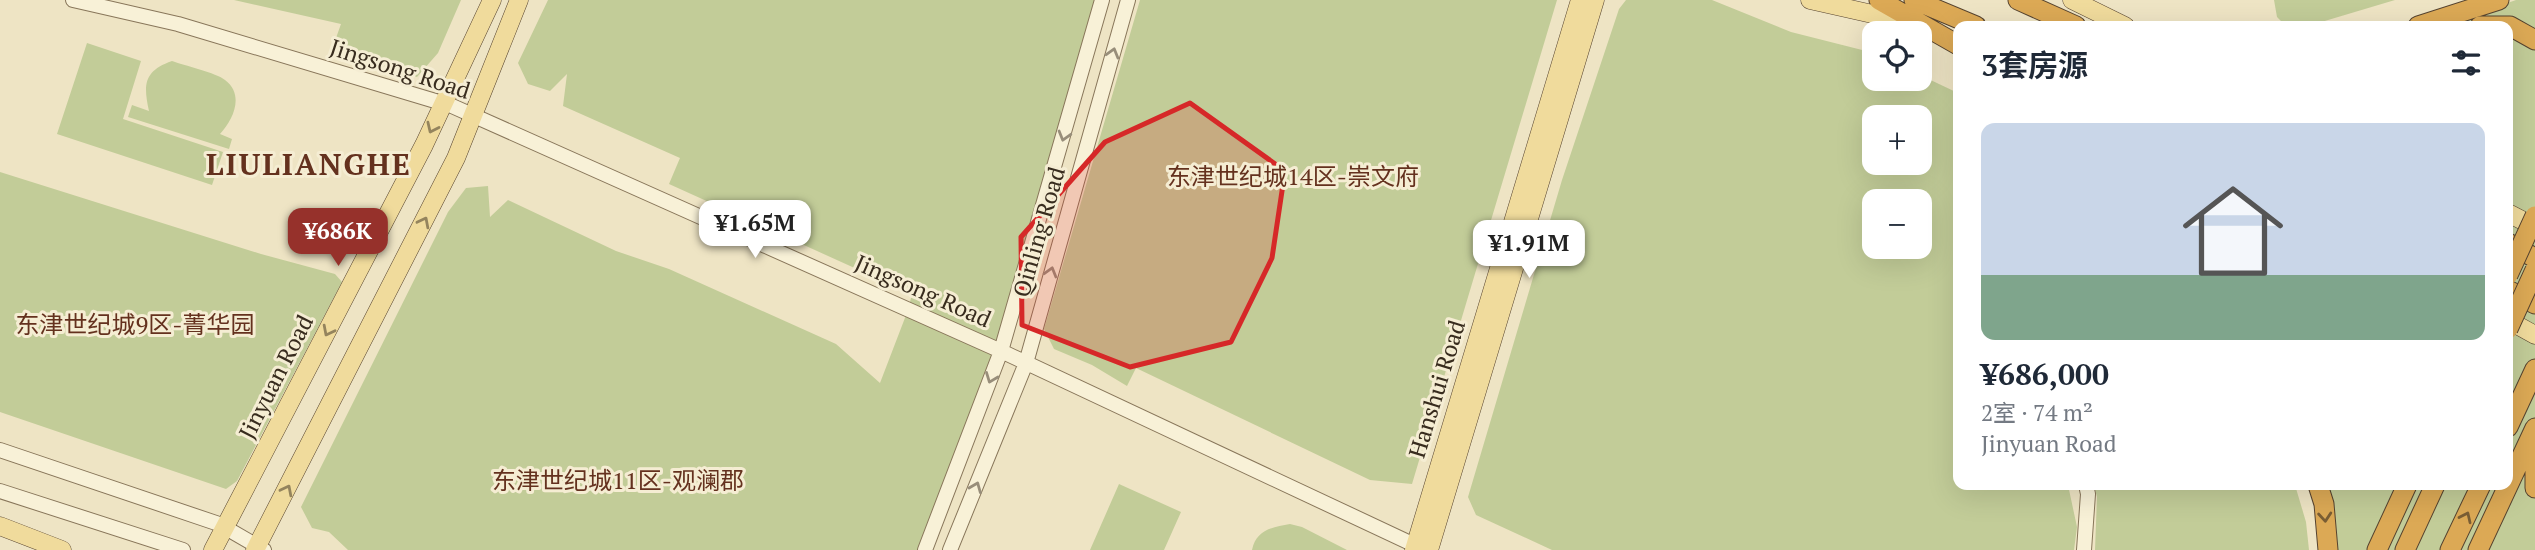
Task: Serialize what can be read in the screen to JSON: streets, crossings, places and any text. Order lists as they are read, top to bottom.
{
  "streets": {
    "main road": ["Jinyuan Road", "Hanshui Road"],
    "street": ["Jingsong Road", "Qinling Road"]
  },
  "crossings": [
    ["Jingsong Road", "Qinling Road"],
    ["Jingsong Road", "Jinyuan Road"],
    ["Jingsong Road", "Hanshui Road"]
  ],
  "districts": [
    "LIULIANGHE",
    "东津世纪城14区-崇文府",
    "东津世纪城9区-菁华园",
    "东津世纪城11区-观澜郡"
  ],
  "page": {
    "map_buttons": ["+", "−"],
    "heading": "3套房源",
    "list": [
      {
        "name": "¥686,000",
        "note": "2室 · 74 m² · Jinyuan Road"
      }
    ],
    "price": ["¥1.65M", "¥686K", "¥1.91M"]
  }
}
